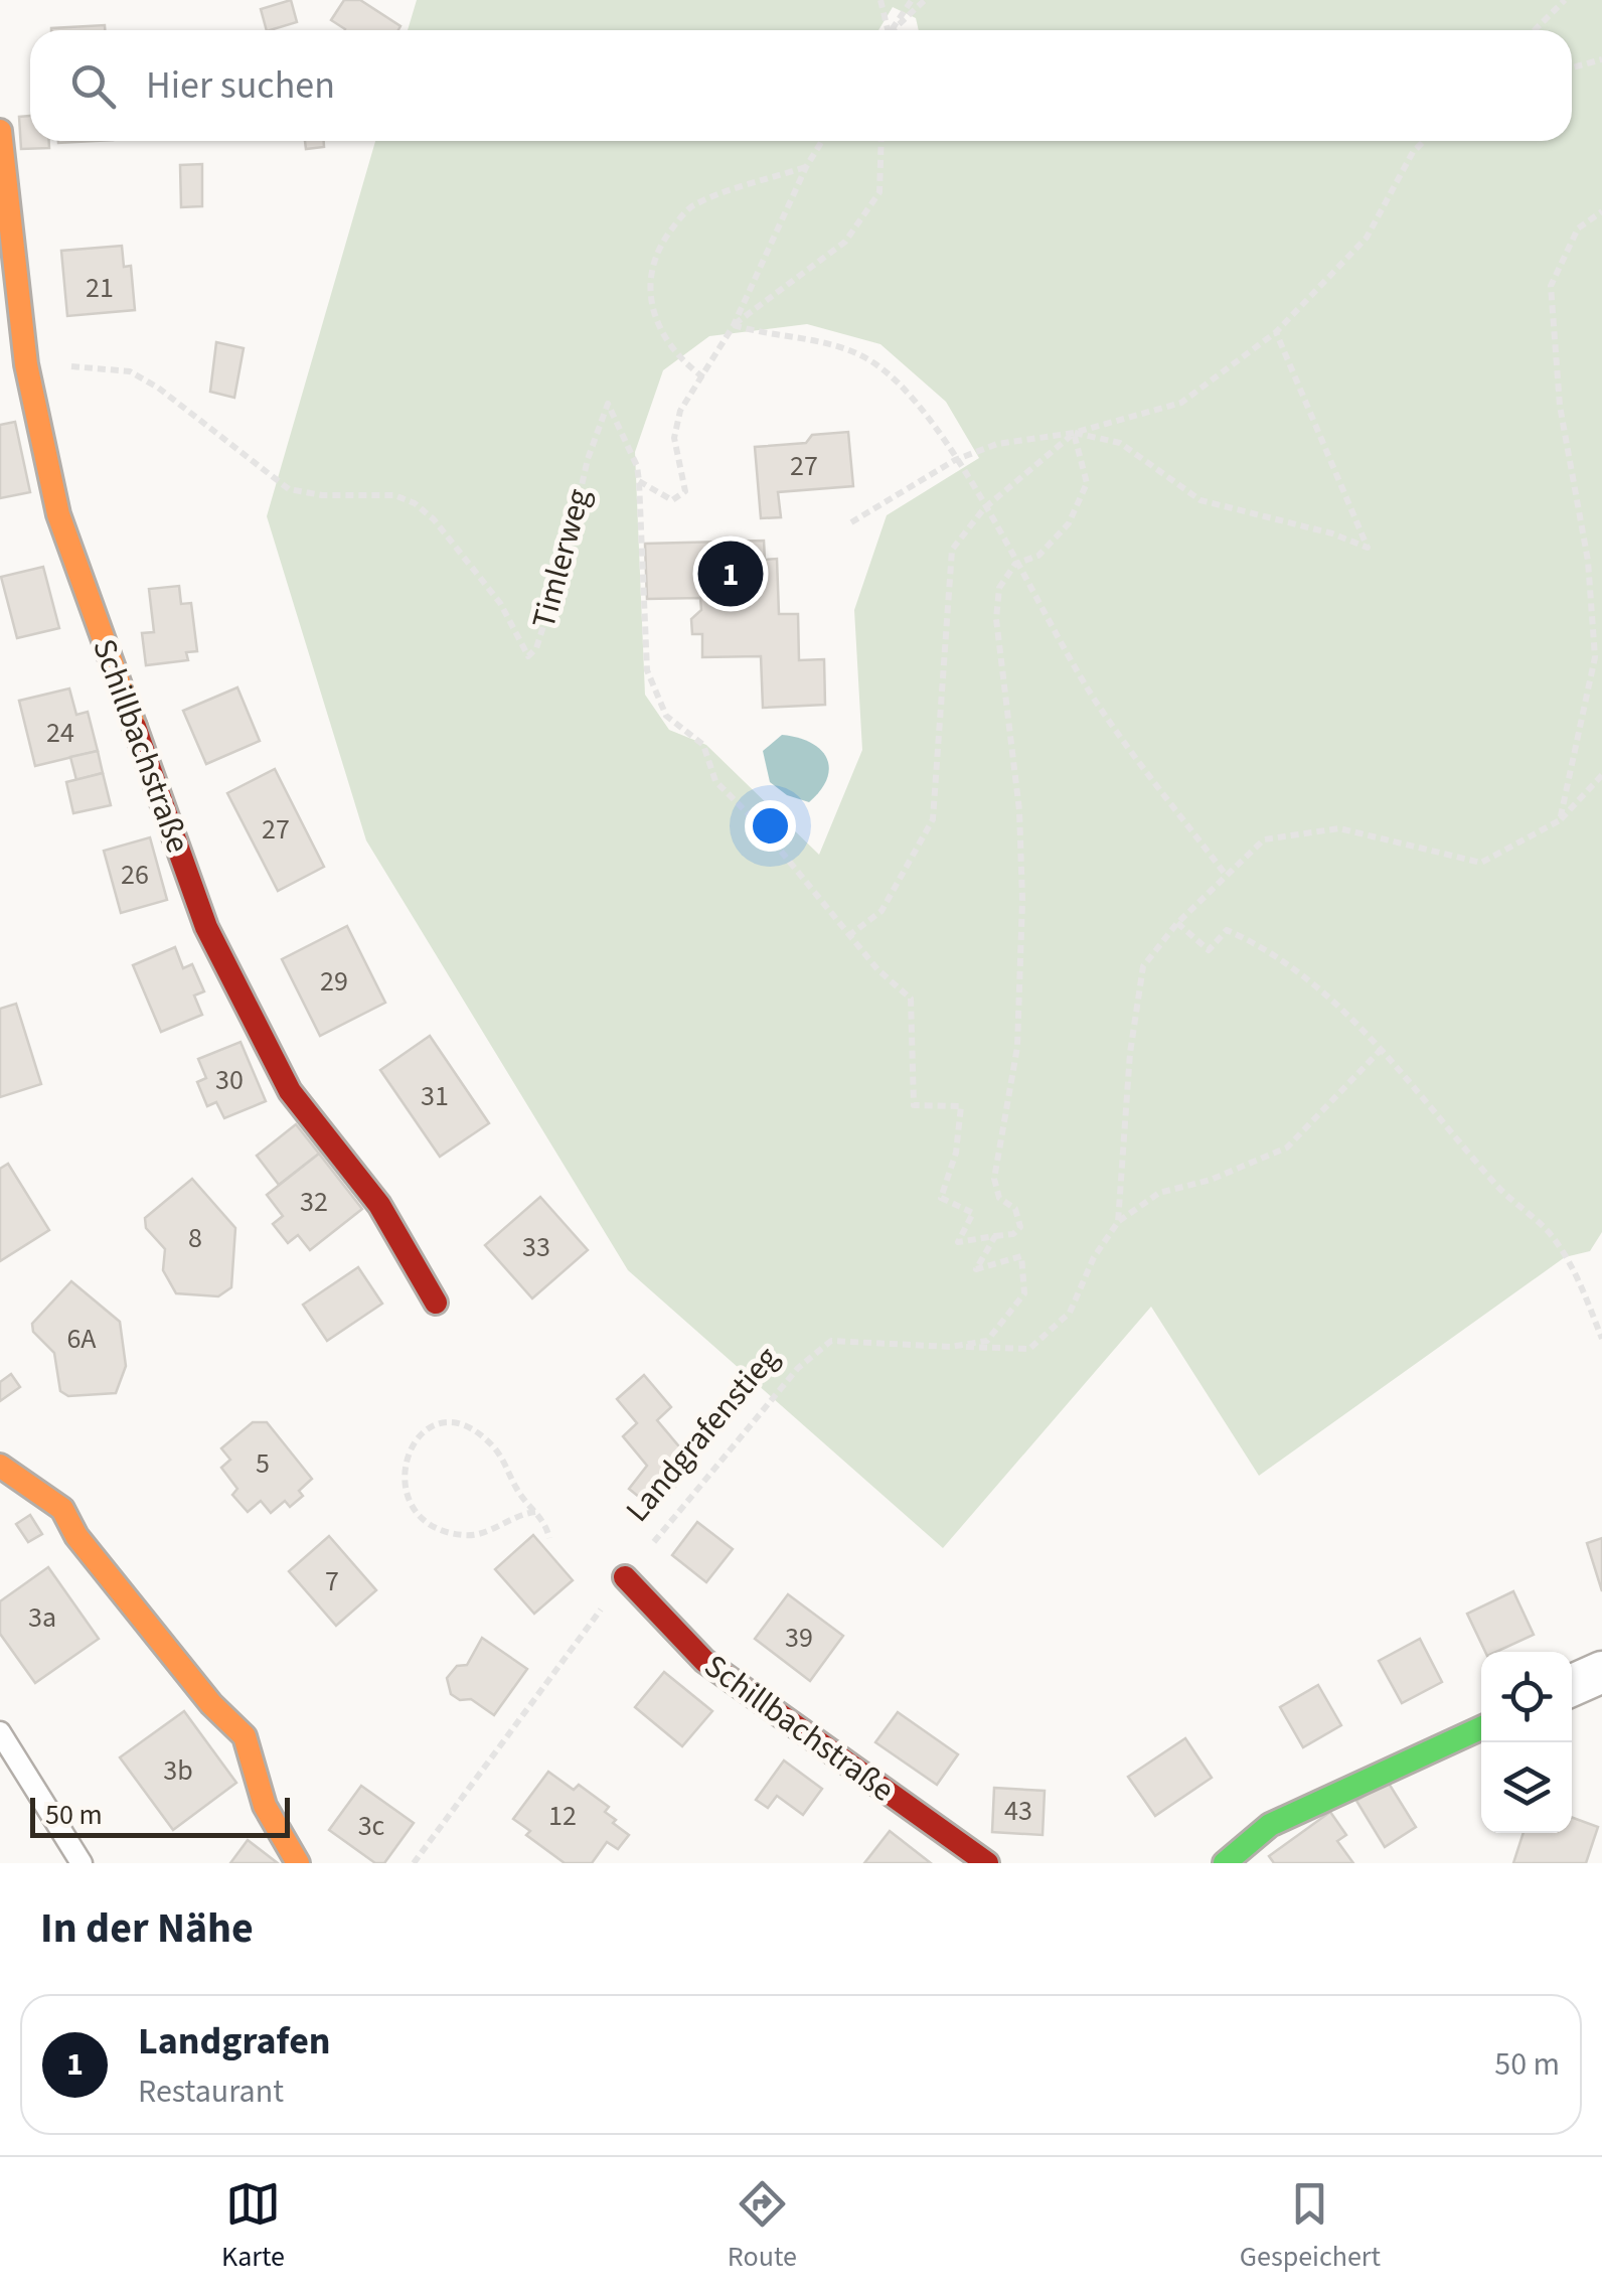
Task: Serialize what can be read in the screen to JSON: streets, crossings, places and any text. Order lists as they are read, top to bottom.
{
  "streets": {
    "street": ["Schillbachstraße"],
    "path": ["Timlerweg", "Landgrafenstieg"]
  },
  "crossings": [
    ["Timlerweg", "Schillbachstraße"],
    ["Schillbachstraße", "Landgrafenstieg"]
  ],
  "house_numbers": [
    "21",
    "27",
    "24",
    "27",
    "26",
    "29",
    "30",
    "31",
    "32",
    "8",
    "33",
    "6A",
    "5",
    "7",
    "3a",
    "39",
    "3b",
    "43",
    "12",
    "3c"
  ],
  "scale_bar": "50 m",
  "page": {
    "search": "Hier suchen",
    "pins": "1",
    "scale": "50 m",
    "heading": "In der Nähe",
    "list": [
      {
        "mark": "1",
        "name": "Landgrafen",
        "note": "Restaurant",
        "value": "50 m"
      }
    ],
    "nav": ["Karte", "Route", "Gespeichert"]
  }
}
